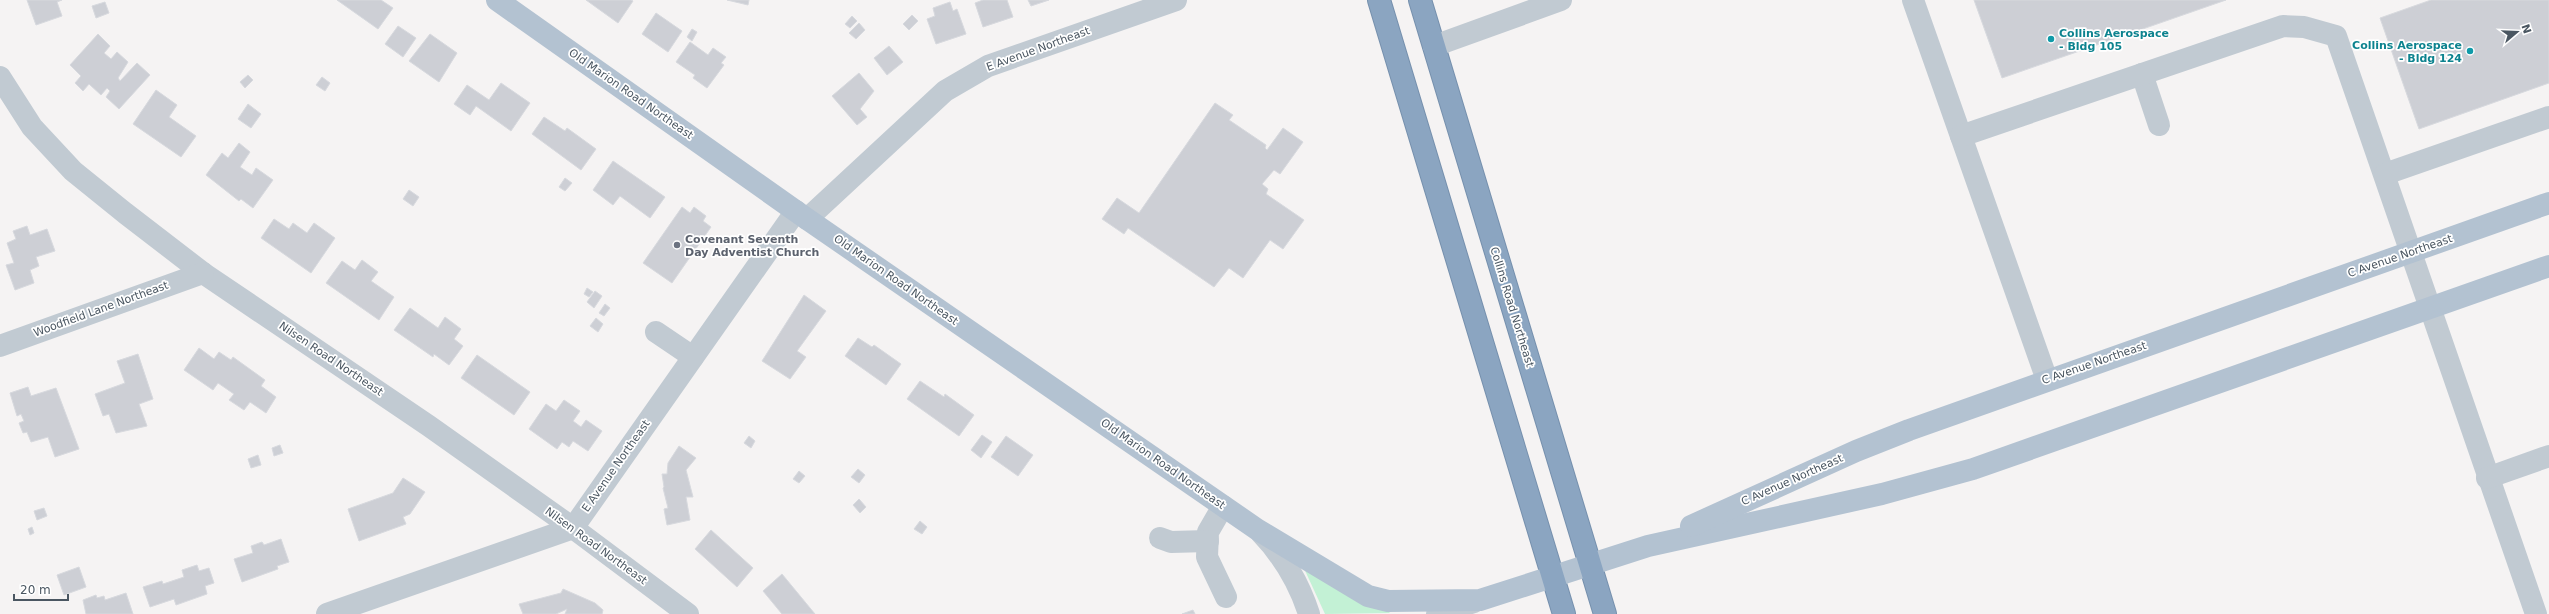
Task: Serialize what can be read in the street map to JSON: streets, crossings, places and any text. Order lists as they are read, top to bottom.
{
  "streets": {
    "highway": ["Collins Road Northeast"],
    "main road": ["Old Marion Road Northeast", "C Avenue Northeast"],
    "street": ["E Avenue Northeast", "Woodfield Lane Northeast", "Nilsen Road Northeast"]
  },
  "crossings": [
    ["E Avenue Northeast", "Old Marion Road Northeast"],
    ["E Avenue Northeast", "Nilsen Road Northeast"],
    ["Old Marion Road Northeast", "C Avenue Northeast"],
    ["C Avenue Northeast", "Collins Road Northeast"],
    ["Woodfield Lane Northeast", "Nilsen Road Northeast"]
  ],
  "places": ["Collins Aerospace - Bldg 105", "Collins Aerospace - Bldg 124", "Covenant Seventh Day Adventist Church"],
  "scale_bar": "20 m",
  "north": "right"
}
